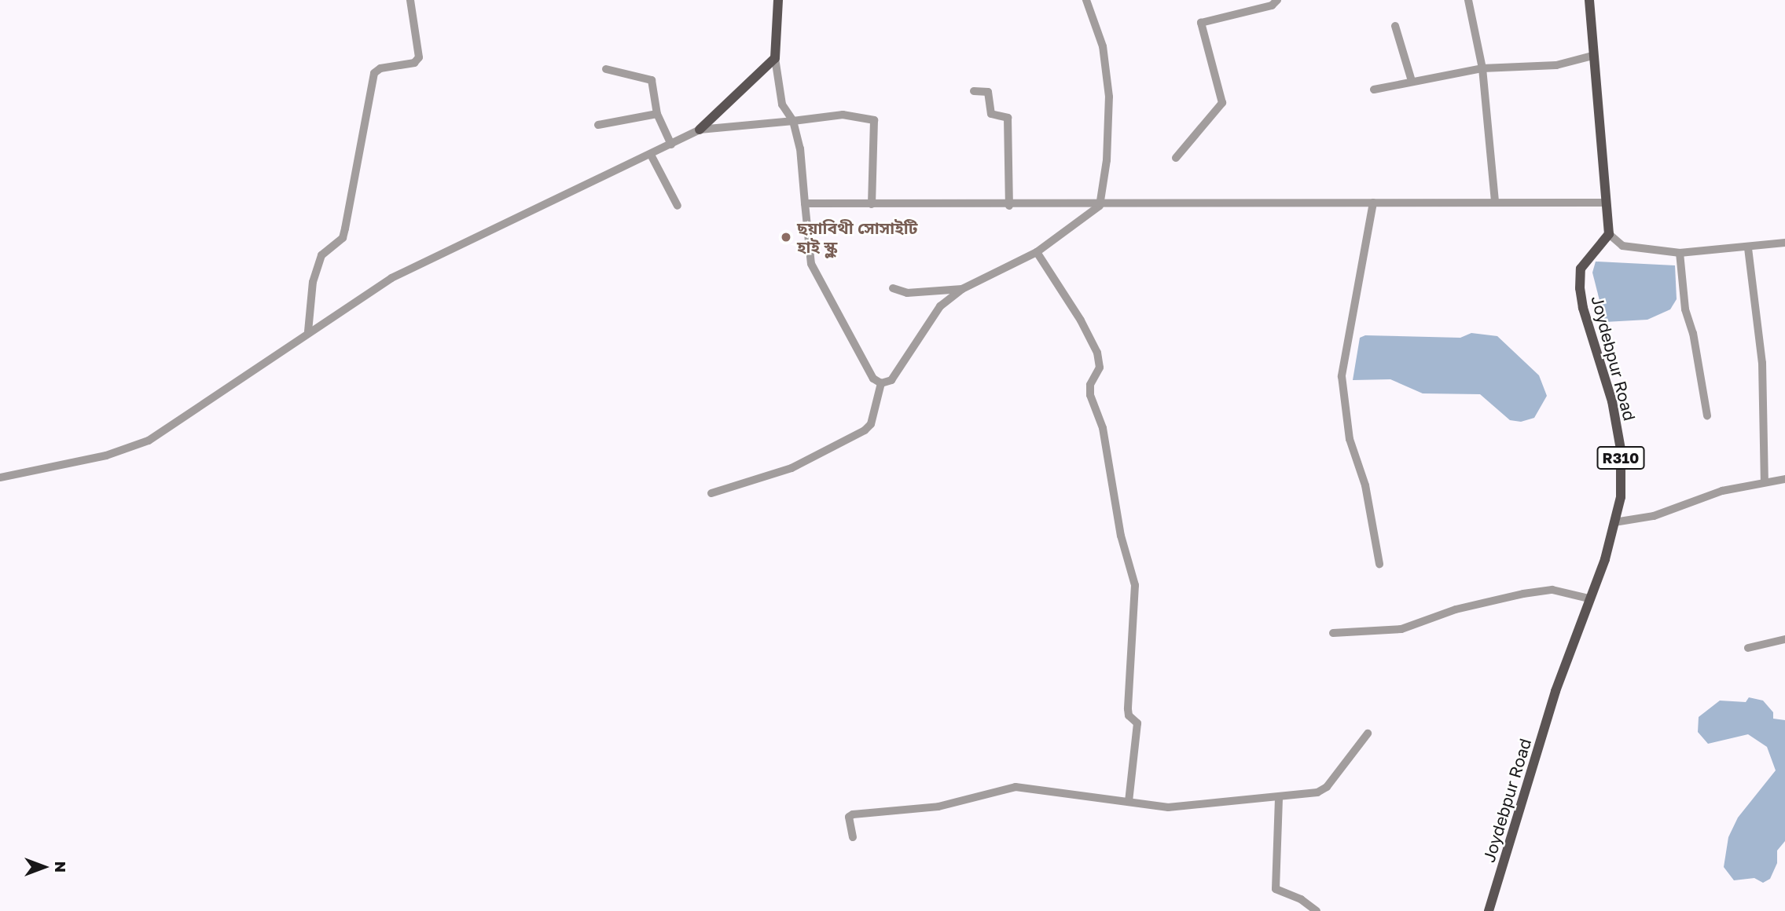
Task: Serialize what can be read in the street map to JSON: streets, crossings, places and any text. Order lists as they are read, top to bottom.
{
  "streets": {
    "main road": ["Joydebpur Road", "R310"]
  },
  "places": ["ছয়াবিথী সোসাইটি হাই স্কুল"],
  "north": "right"
}
